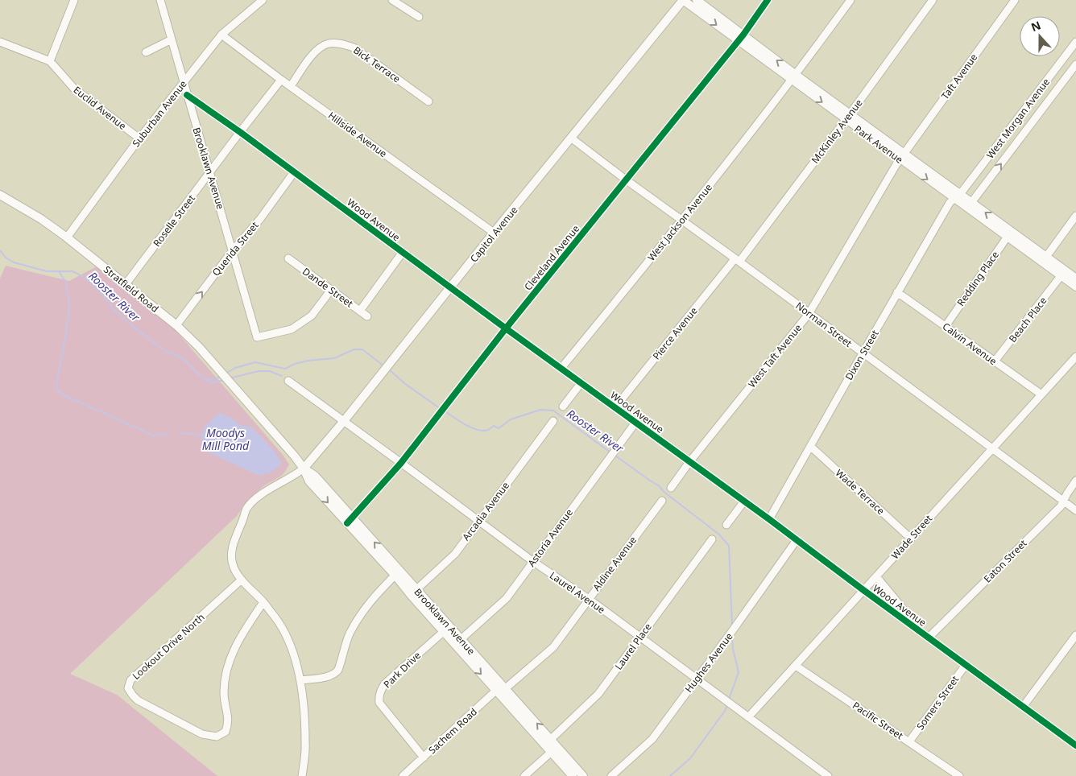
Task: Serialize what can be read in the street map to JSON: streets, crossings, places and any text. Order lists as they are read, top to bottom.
{
  "streets": {
    "main road": [
      "Park Avenue",
      "Brooklawn Avenue",
      "Capitol Avenue",
      "Stratfield Road"
    ],
    "street": [
      "Bick Terrace",
      "Taft Avenue",
      "Euclid Avenue",
      "Suburban Avenue",
      "West Morgan Avenue",
      "McKinley Avenue",
      "Hillside Avenue",
      "Wood Avenue",
      "Roselle Street",
      "West Jackson Avenue",
      "Querida Street",
      "Cleveland Avenue",
      "Redding Place",
      "Dande Street",
      "Beach Place",
      "Norman Street",
      "Pierce Avenue",
      "Calvin Avenue",
      "Dixon Street",
      "West Taft Avenue",
      "Wade Terrace",
      "Arcadia Avenue",
      "Wade Street",
      "Astoria Avenue",
      "Eaton Street",
      "Aldine Avenue",
      "Laurel Avenue",
      "Lookout Drive North",
      "Laurel Place",
      "Hughes Avenue",
      "Park Drive",
      "Somers Street",
      "Pacific Street",
      "Sachem Road"
    ]
  },
  "crossings": [
    ["Bick Terrace", "Hillside Avenue"],
    ["Taft Avenue", "Park Avenue"],
    ["Taft Avenue", "West Taft Avenue"],
    ["Euclid Avenue", "Suburban Avenue"],
    ["Suburban Avenue", "Hillside Avenue"],
    ["Suburban Avenue", "Brooklawn Avenue"],
    ["Suburban Avenue", "Stratfield Road"],
    ["West Morgan Avenue", "Park Avenue"],
    ["West Morgan Avenue", "Dixon Street"],
    ["McKinley Avenue", "Park Avenue"],
    ["McKinley Avenue", "Norman Street"],
    ["McKinley Avenue", "Pierce Avenue"],
    ["Hillside Avenue", "Roselle Street"],
    ["Hillside Avenue", "Capitol Avenue"],
    ["Park Avenue", "West Jackson Avenue"],
    ["Park Avenue", "Capitol Avenue"],
    ["Park Avenue", "Cleveland Avenue"],
    ["Park Avenue", "Redding Place"],
    ["Park Avenue", "Beach Place"],
    ["Park Avenue", "Dixon Street"],
    ["Park Avenue", "West Taft Avenue"],
    ["Brooklawn Avenue", "Wood Avenue"],
    ["Brooklawn Avenue", "Roselle Street"],
    ["Brooklawn Avenue", "Capitol Avenue"],
    ["Brooklawn Avenue", "Querida Street"],
    ["Brooklawn Avenue", "Cleveland Avenue"],
    ["Brooklawn Avenue", "Dande Street"],
    ["Brooklawn Avenue", "Stratfield Road"],
    ["Brooklawn Avenue", "Arcadia Avenue"],
    ["Brooklawn Avenue", "Astoria Avenue"],
    ["Brooklawn Avenue", "Aldine Avenue"],
    ["Brooklawn Avenue", "Laurel Place"],
    ["Brooklawn Avenue", "Park Drive"],
    ["Brooklawn Avenue", "Sachem Road"],
    ["Wood Avenue", "Roselle Street"],
    ["Wood Avenue", "West Jackson Avenue"],
    ["Wood Avenue", "Capitol Avenue"],
    ["Wood Avenue", "Querida Street"],
    ["Wood Avenue", "Cleveland Avenue"],
    ["Wood Avenue", "Pierce Avenue"],
    ["Wood Avenue", "Dixon Street"],
    ["Wood Avenue", "West Taft Avenue"],
    ["Wood Avenue", "Wade Street"],
    ["Wood Avenue", "Astoria Avenue"],
    ["Wood Avenue", "Eaton Street"],
    ["Wood Avenue", "Hughes Avenue"],
    ["Wood Avenue", "Somers Street"],
    ["Roselle Street", "Stratfield Road"],
    ["West Jackson Avenue", "Norman Street"],
    ["Capitol Avenue", "Norman Street"],
    ["Capitol Avenue", "Laurel Avenue"],
    ["Querida Street", "Stratfield Road"],
    ["Cleveland Avenue", "Norman Street"],
    ["Cleveland Avenue", "Laurel Avenue"],
    ["Redding Place", "Calvin Avenue"],
    ["Beach Place", "Calvin Avenue"],
    ["Norman Street", "Pierce Avenue"],
    ["Norman Street", "Dixon Street"],
    ["Norman Street", "West Taft Avenue"],
    ["Norman Street", "Wade Street"],
    ["Norman Street", "Eaton Street"],
    ["Calvin Avenue", "Dixon Street"],
    ["Calvin Avenue", "Wade Street"],
    ["Dixon Street", "Wade Terrace"],
    ["Wade Terrace", "Wade Street"],
    ["Arcadia Avenue", "Laurel Avenue"],
    ["Wade Street", "Laurel Avenue"],
    ["Wade Street", "Pacific Street"],
    ["Astoria Avenue", "Laurel Avenue"],
    ["Aldine Avenue", "Laurel Avenue"],
    ["Aldine Avenue", "Sachem Road"],
    ["Laurel Avenue", "Laurel Place"],
    ["Laurel Avenue", "Hughes Avenue"],
    ["Park Drive", "Sachem Road"],
    ["Somers Street", "Pacific Street"]
  ],
  "one_way": ["Querida Street"],
  "water": ["Rooster River", "Moodys Mill Pond"],
  "north": "top"
}
